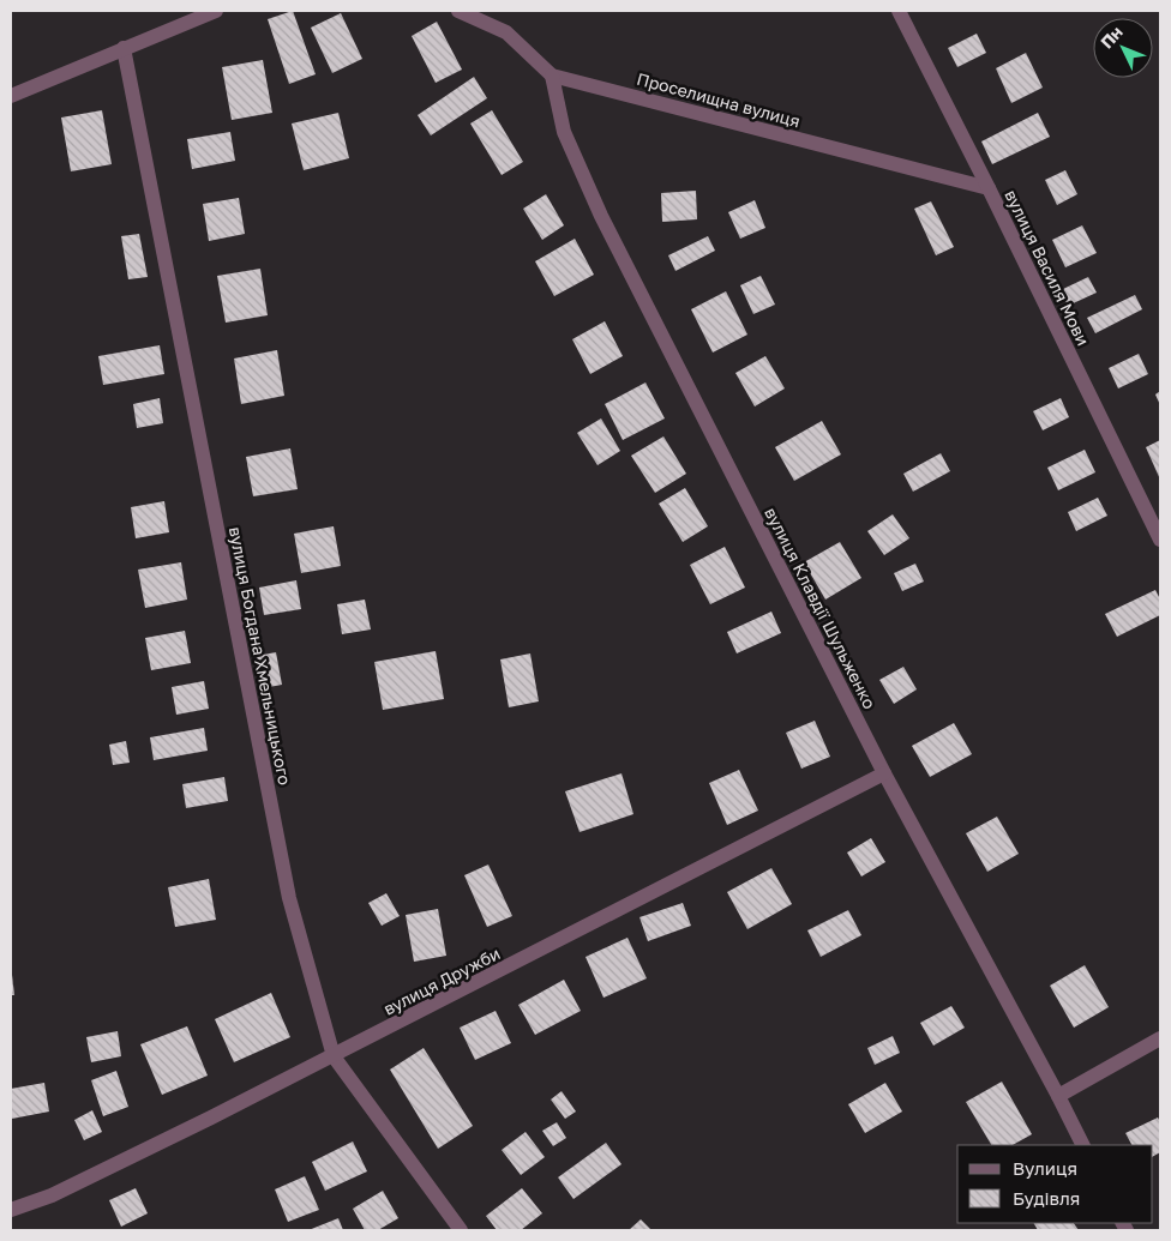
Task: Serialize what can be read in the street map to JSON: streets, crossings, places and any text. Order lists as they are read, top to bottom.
{
  "streets": {
    "street": [
      "Проселищна вулиця",
      "вулиця Василя Мови",
      "вулиця Клавдії Шульженко",
      "вулиця Богдана Хмельницького",
      "вулиця Дружби"
    ]
  },
  "crossings": [
    ["Проселищна вулиця", "вулиця Василя Мови"],
    ["Проселищна вулиця", "вулиця Клавдії Шульженко"],
    ["вулиця Клавдії Шульженко", "вулиця Дружби"],
    ["вулиця Богдана Хмельницького", "вулиця Дружби"]
  ],
  "legend": ["Вулиця", "Будівля"],
  "north": "top left"
}
